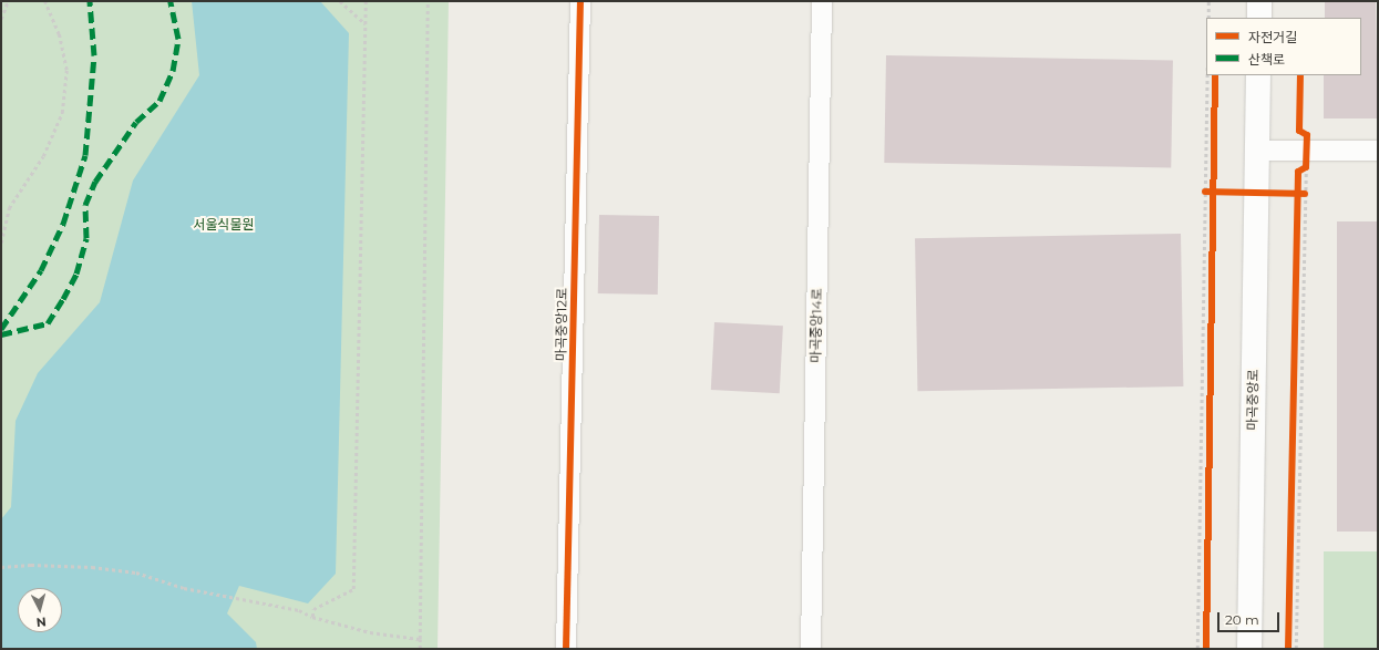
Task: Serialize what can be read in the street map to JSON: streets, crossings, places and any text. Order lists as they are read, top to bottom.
{
  "streets": {
    "main road": ["마곡중앙로"],
    "street": ["마곡중앙12로", "마곡중앙14로"]
  },
  "parks": ["서울식물원"],
  "legend": ["자전거길", "산책로"],
  "scale_bar": "20 m",
  "north": "bottom"
}
